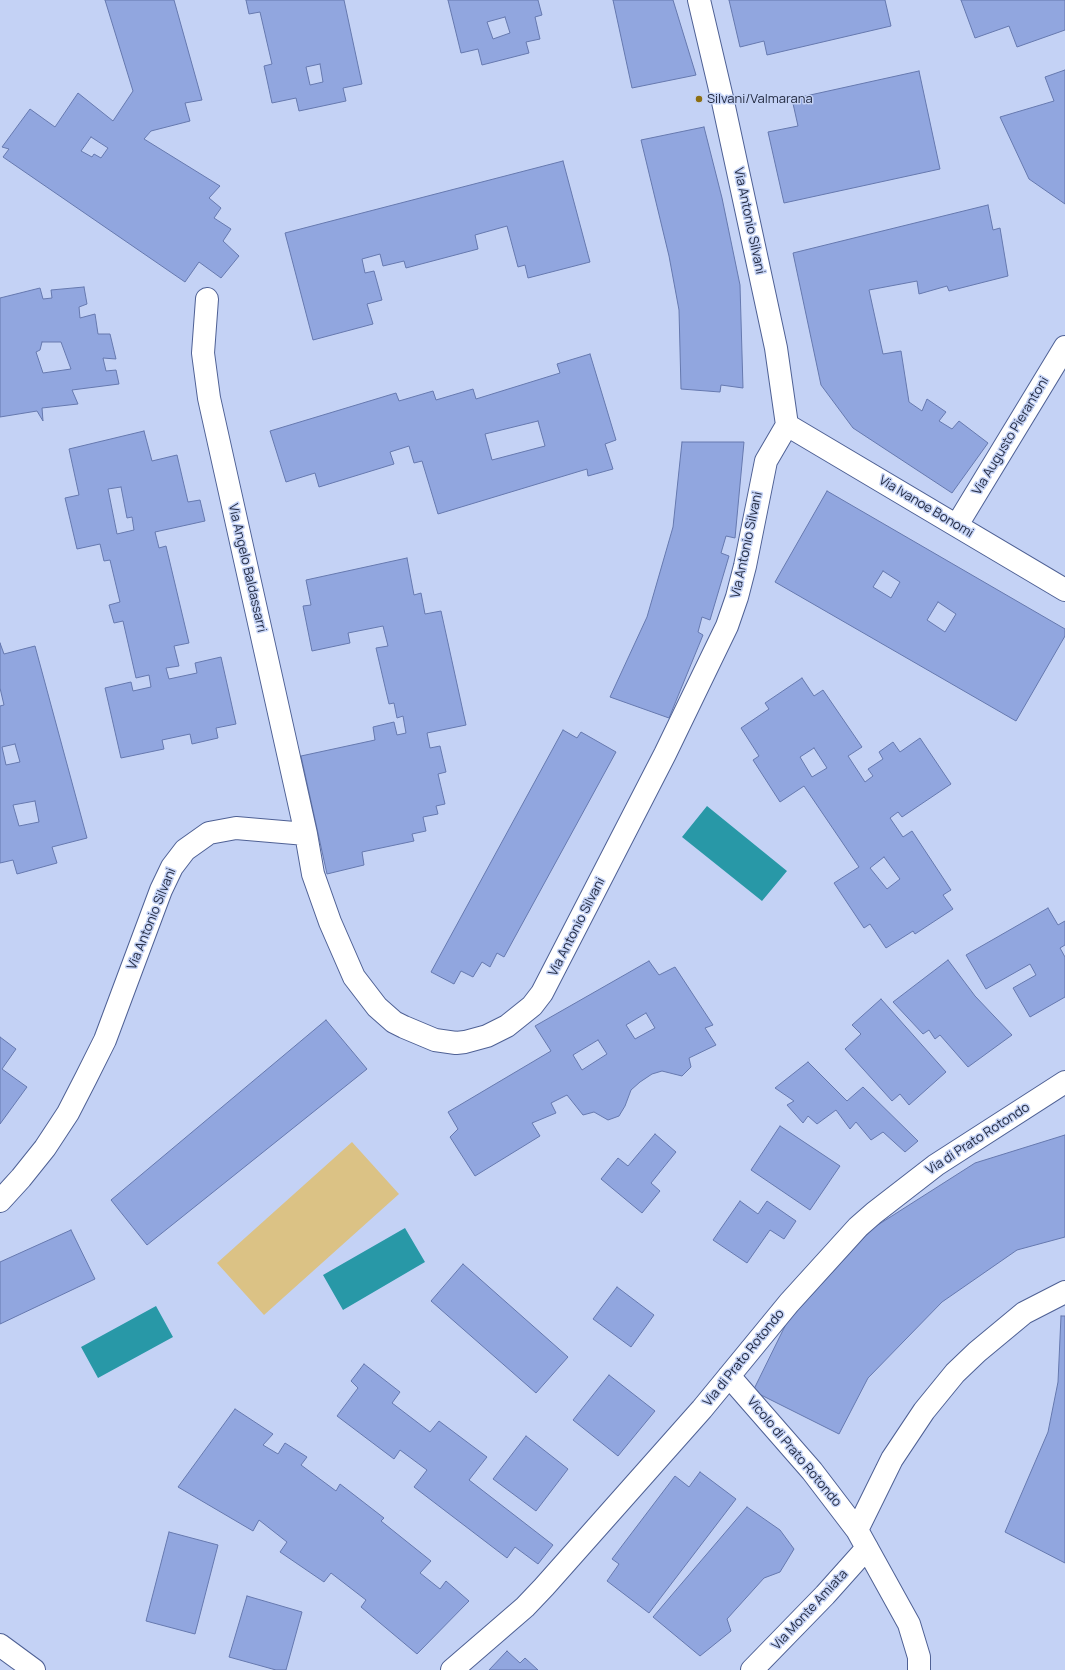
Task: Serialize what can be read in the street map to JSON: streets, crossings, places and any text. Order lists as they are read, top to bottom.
{
  "streets": {
    "street": [
      "Via Antonio Silvani",
      "Via Augusto Pierantoni",
      "Via Ivanoe Bonomi",
      "Via Angelo Baldassarri",
      "Via di Prato Rotondo",
      "Vicolo di Prato Rotondo",
      "Via Monte Amiata"
    ]
  },
  "crossings": [
    ["Via Antonio Silvani", "Via Ivanoe Bonomi"],
    ["Via Antonio Silvani", "Via Angelo Baldassarri"],
    ["Via Augusto Pierantoni", "Via Ivanoe Bonomi"],
    ["Via di Prato Rotondo", "Vicolo di Prato Rotondo"],
    ["Vicolo di Prato Rotondo", "Via Monte Amiata"]
  ],
  "places": ["Silvani/Valmarana"]
}
